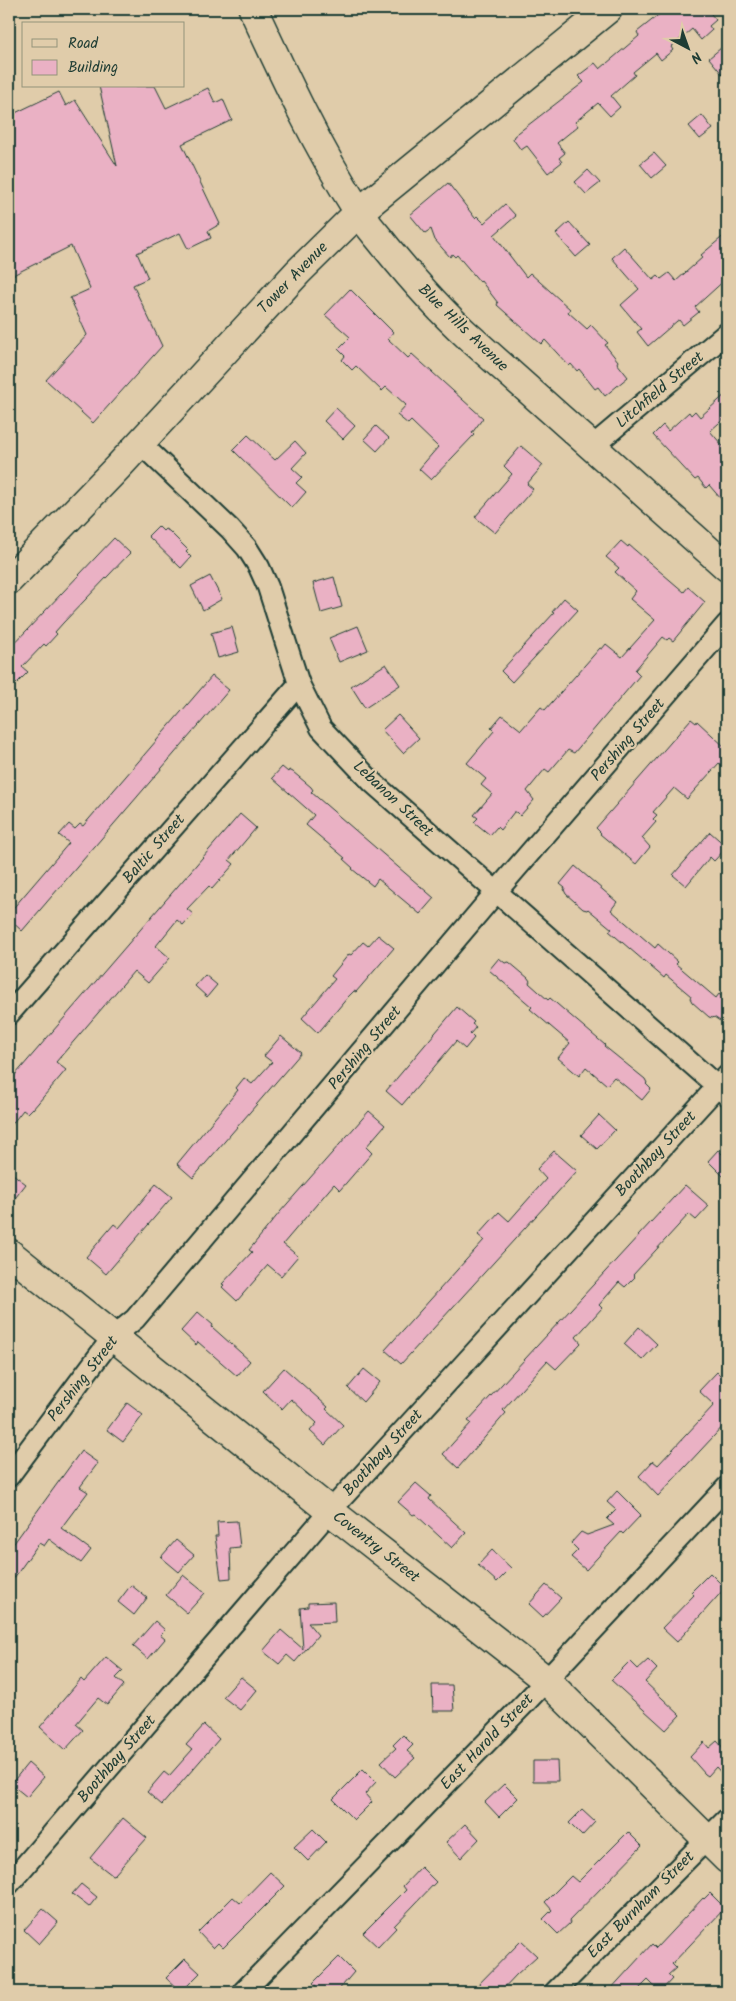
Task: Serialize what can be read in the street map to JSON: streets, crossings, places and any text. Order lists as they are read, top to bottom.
{
  "streets": {
    "main road": ["Tower Avenue", "Blue Hills Avenue", "Coventry Street"],
    "street": [
      "Litchfield Street",
      "Pershing Street",
      "Lebanon Street",
      "Baltic Street",
      "Boothbay Street",
      "East Harold Street",
      "East Burnham Street"
    ]
  },
  "crossings": [
    ["Tower Avenue", "Blue Hills Avenue"],
    ["Tower Avenue", "Lebanon Street"],
    ["Blue Hills Avenue", "Litchfield Street"],
    ["Pershing Street", "Lebanon Street"],
    ["Pershing Street", "Coventry Street"],
    ["Lebanon Street", "Baltic Street"],
    ["Lebanon Street", "Boothbay Street"],
    ["Boothbay Street", "Coventry Street"],
    ["Coventry Street", "East Harold Street"],
    ["Coventry Street", "East Burnham Street"]
  ],
  "legend": ["Road", "Building"],
  "north": "bottom right"
}
